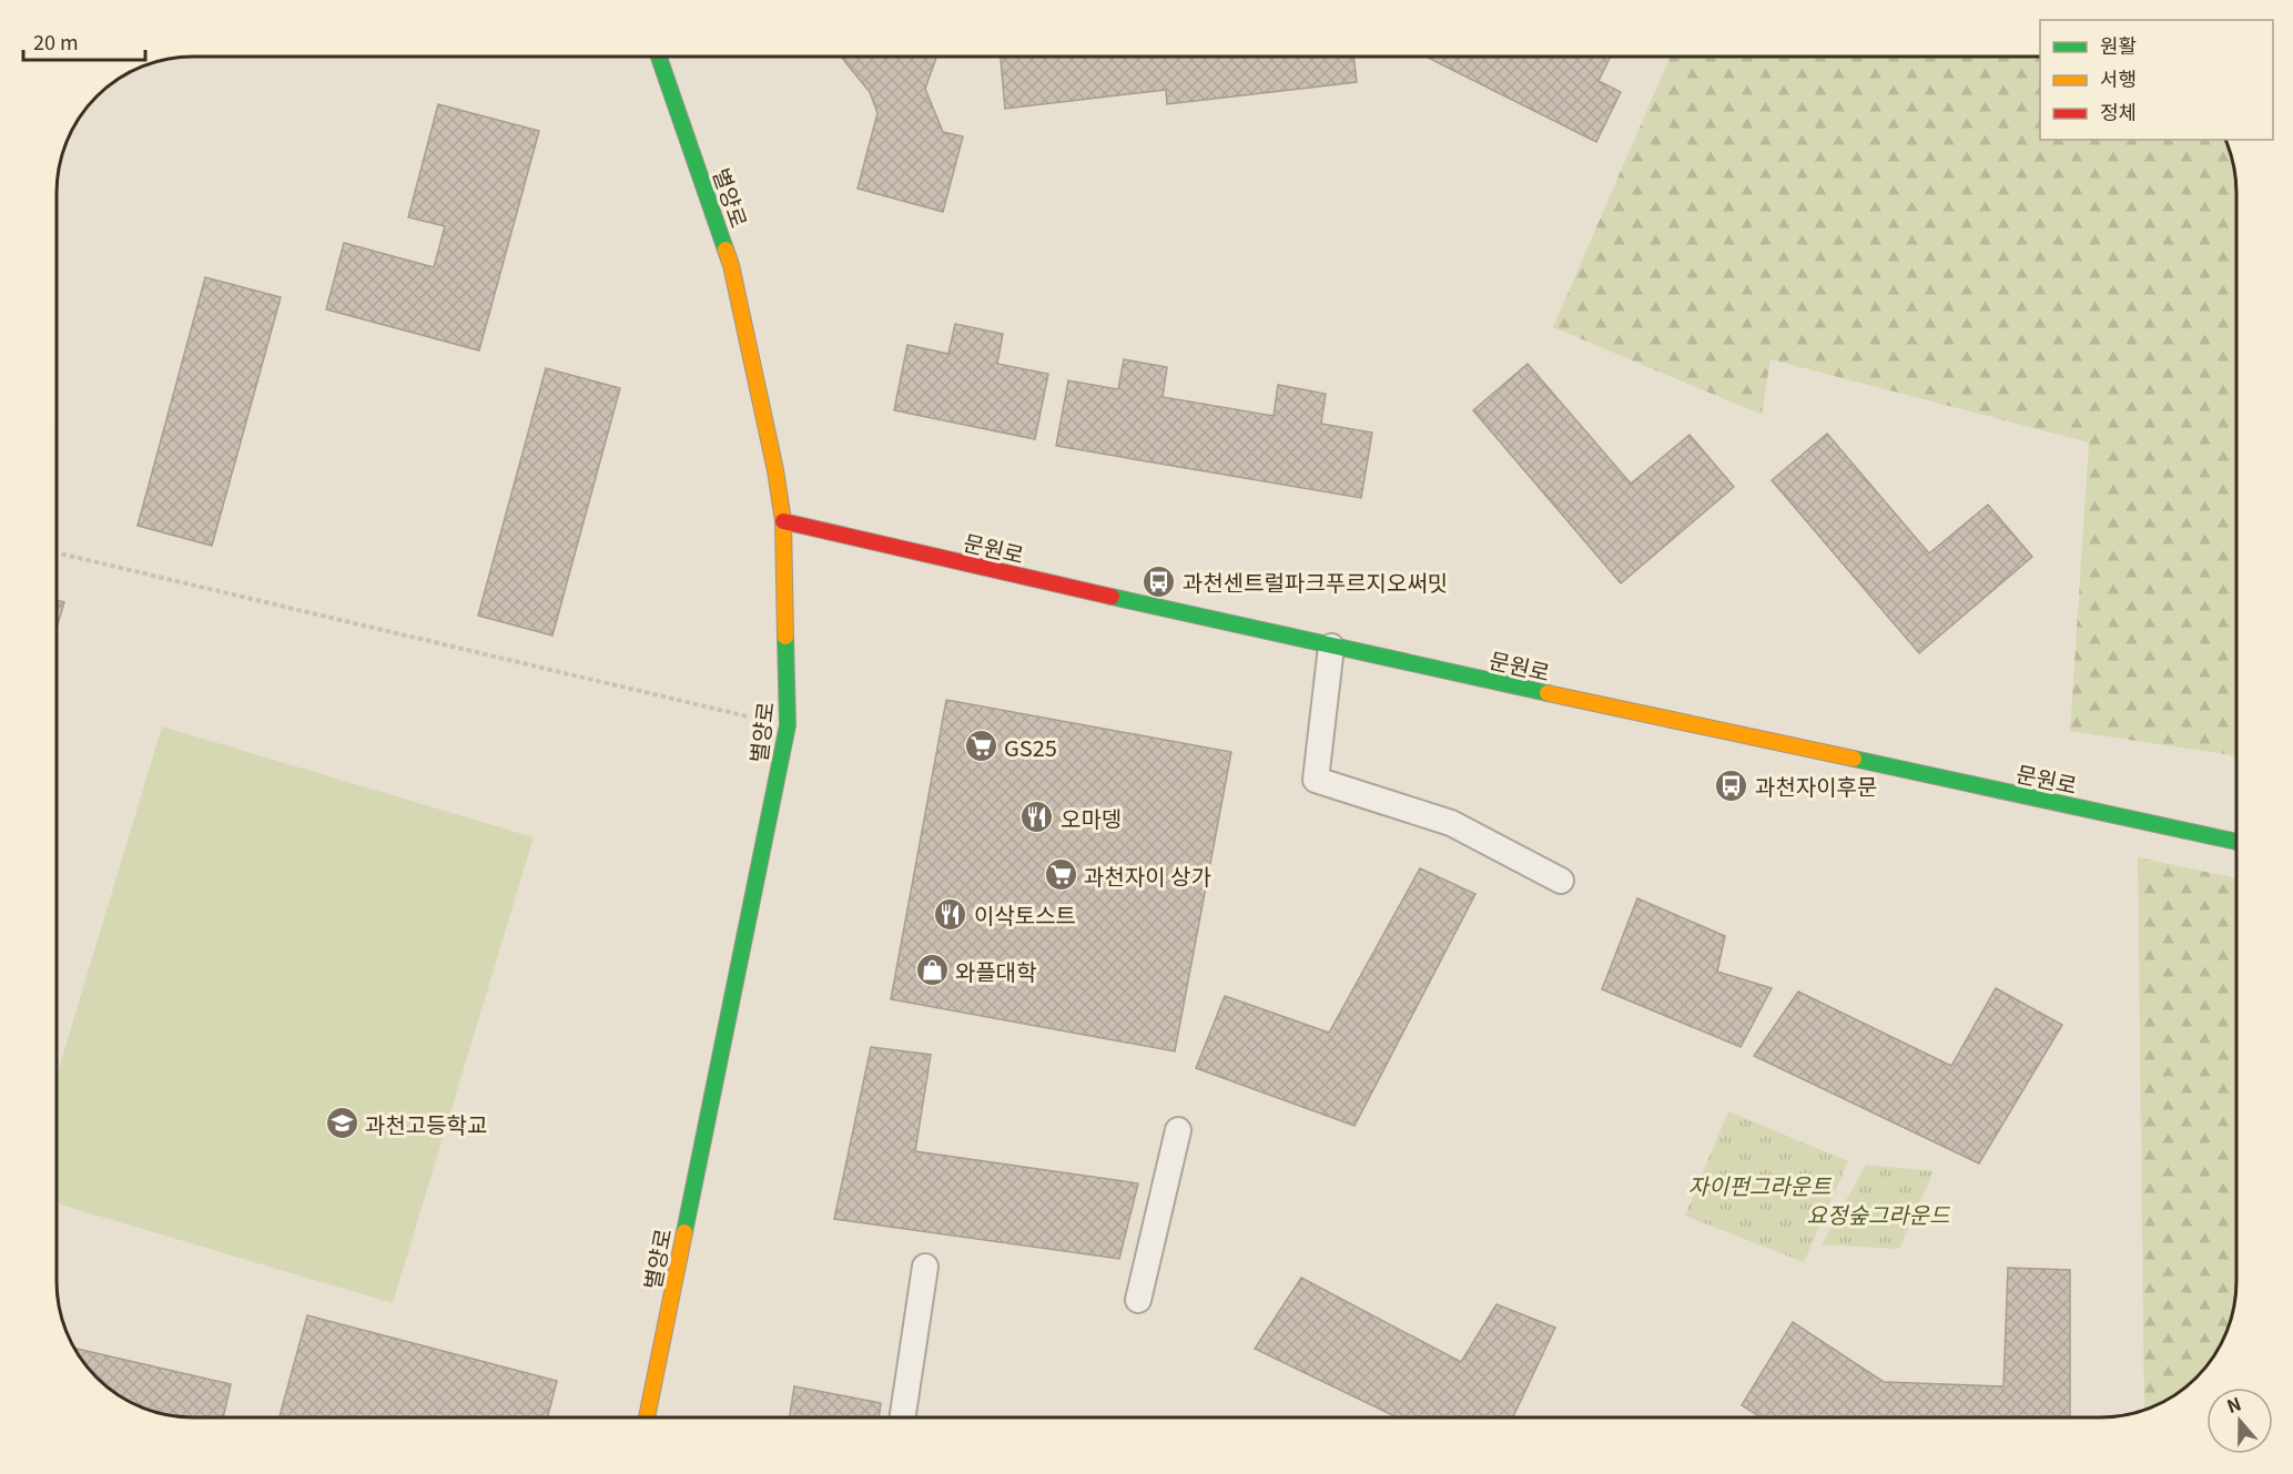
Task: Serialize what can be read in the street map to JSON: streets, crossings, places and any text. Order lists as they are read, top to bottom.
{
  "streets": {
    "street": ["별양로", "문원로"]
  },
  "crossings": [
    ["별양로", "문원로"]
  ],
  "parks": ["자이펀그라운트", "요정숲그라운드"],
  "places": {
    "bus stop": ["과천센트럴파크푸르지오써밋", "과천자이후문"],
    "supermarket": ["GS25", "과천자이 상가"],
    "restaurant": ["오마뎅", "이삭토스트"],
    "shop": ["와플대학"],
    "school or university": ["과천고등학교"]
  },
  "legend": ["원활", "서행", "정체"],
  "scale_bar": "20 m",
  "north": "top"
}
